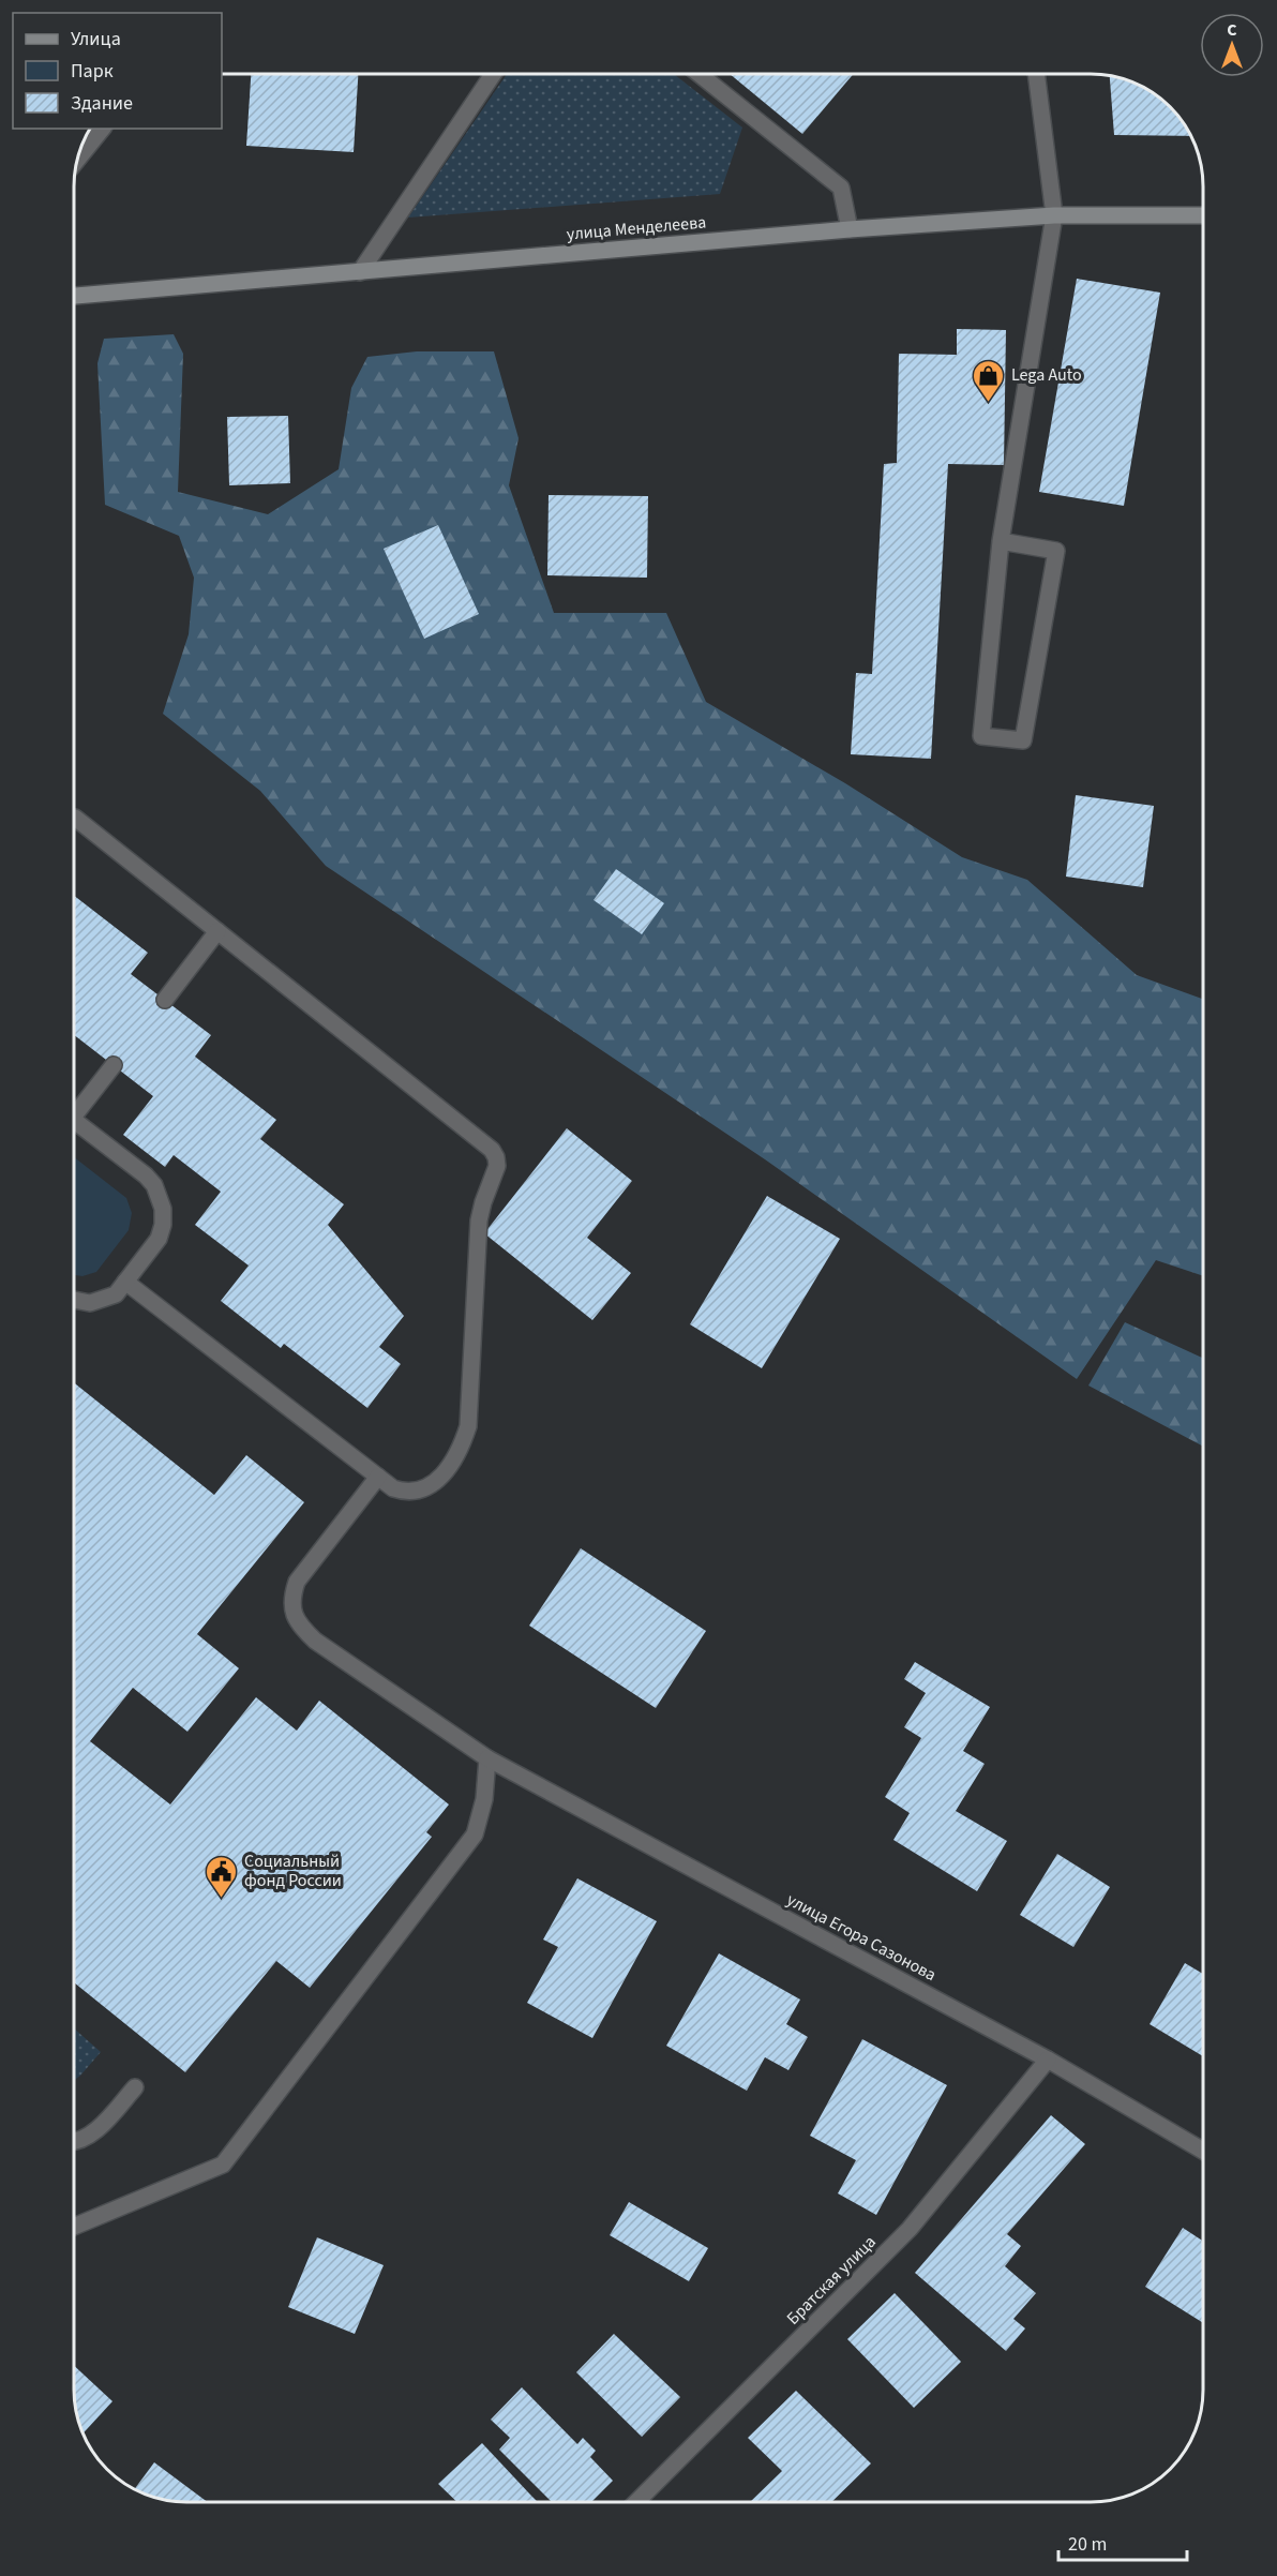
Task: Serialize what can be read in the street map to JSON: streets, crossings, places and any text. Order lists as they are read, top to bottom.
{
  "streets": {
    "main road": ["улица Менделеева"],
    "street": ["улица Егора Сазонова", "Братская улица"]
  },
  "crossings": [
    ["улица Егора Сазонова", "Братская улица"]
  ],
  "places": {
    "shop": ["Lega Auto"],
    "public building": ["Социальный фонд России"]
  },
  "legend": ["Улица", "Парк", "Здание"],
  "scale_bar": "20 m",
  "north": "top"
}
